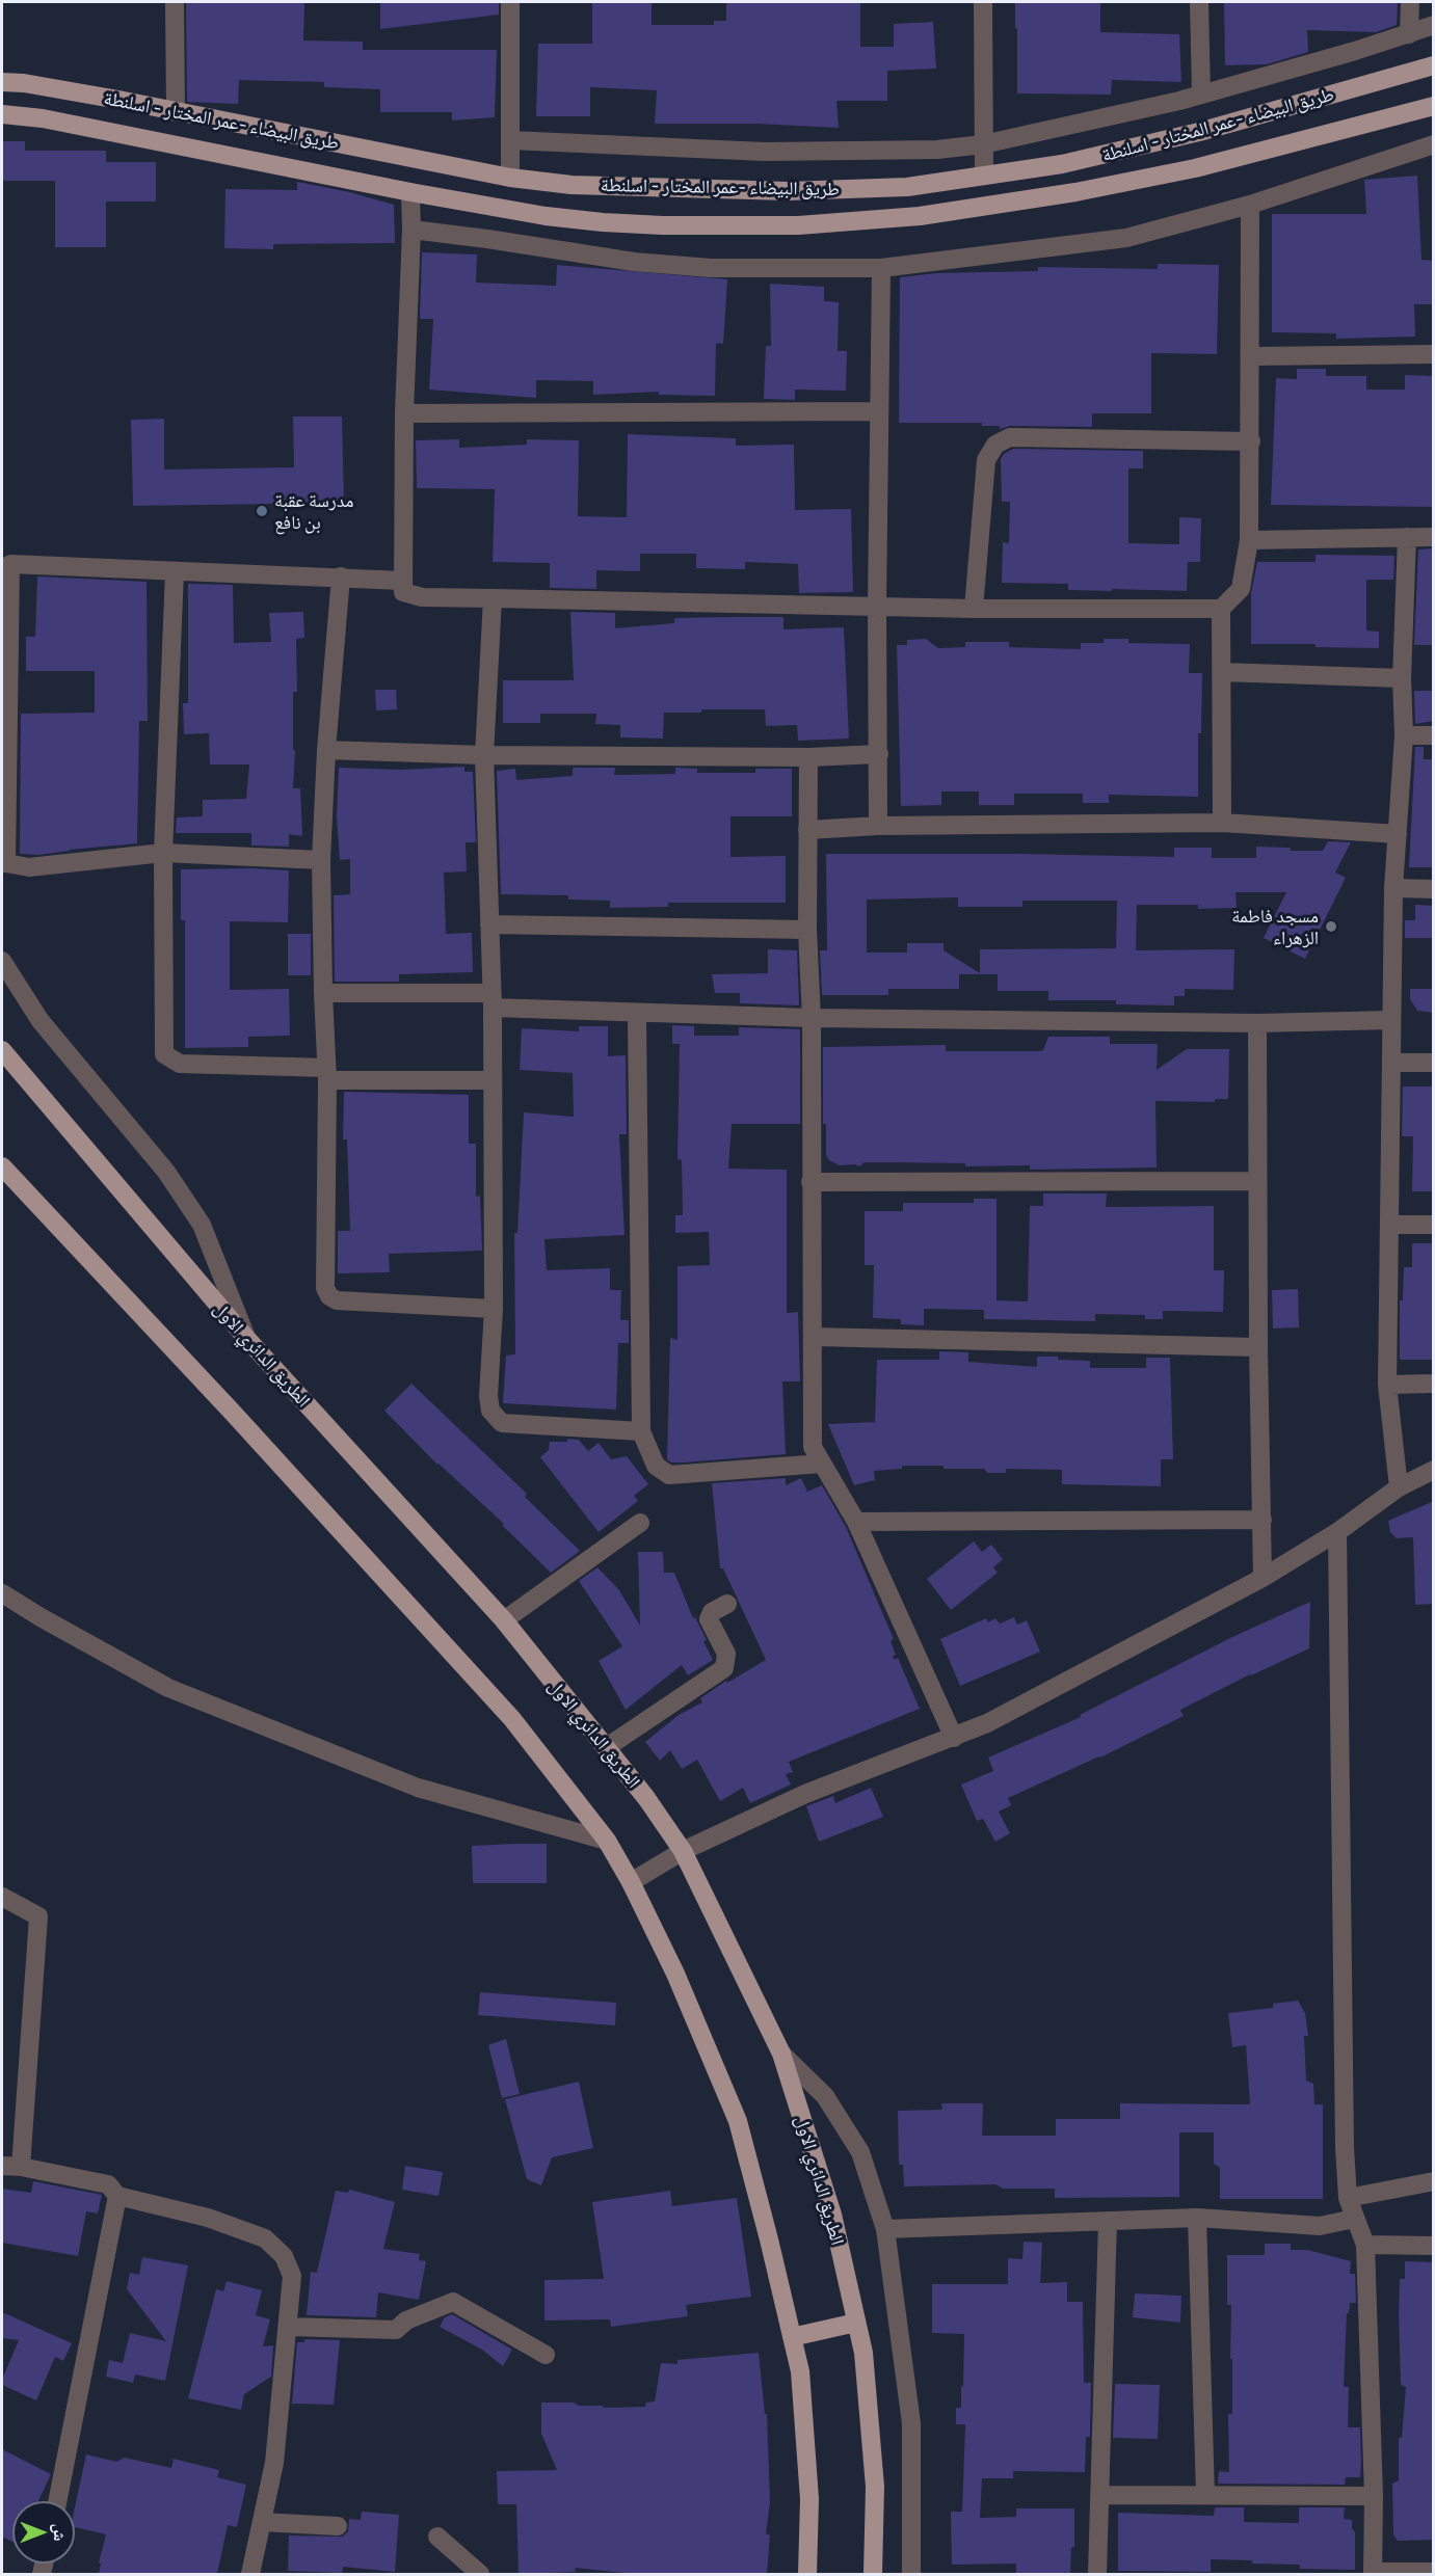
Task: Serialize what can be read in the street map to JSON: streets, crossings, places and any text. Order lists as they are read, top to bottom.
{
  "streets": {
    "main road": ["طريق البيضاء -عمر المختار - اسلنطة", "الطريق الدائري الاول"]
  },
  "places": ["مدرسة عقبة بن نافع", "مسجد فاطمة الزهراء"],
  "north": "right"
}
